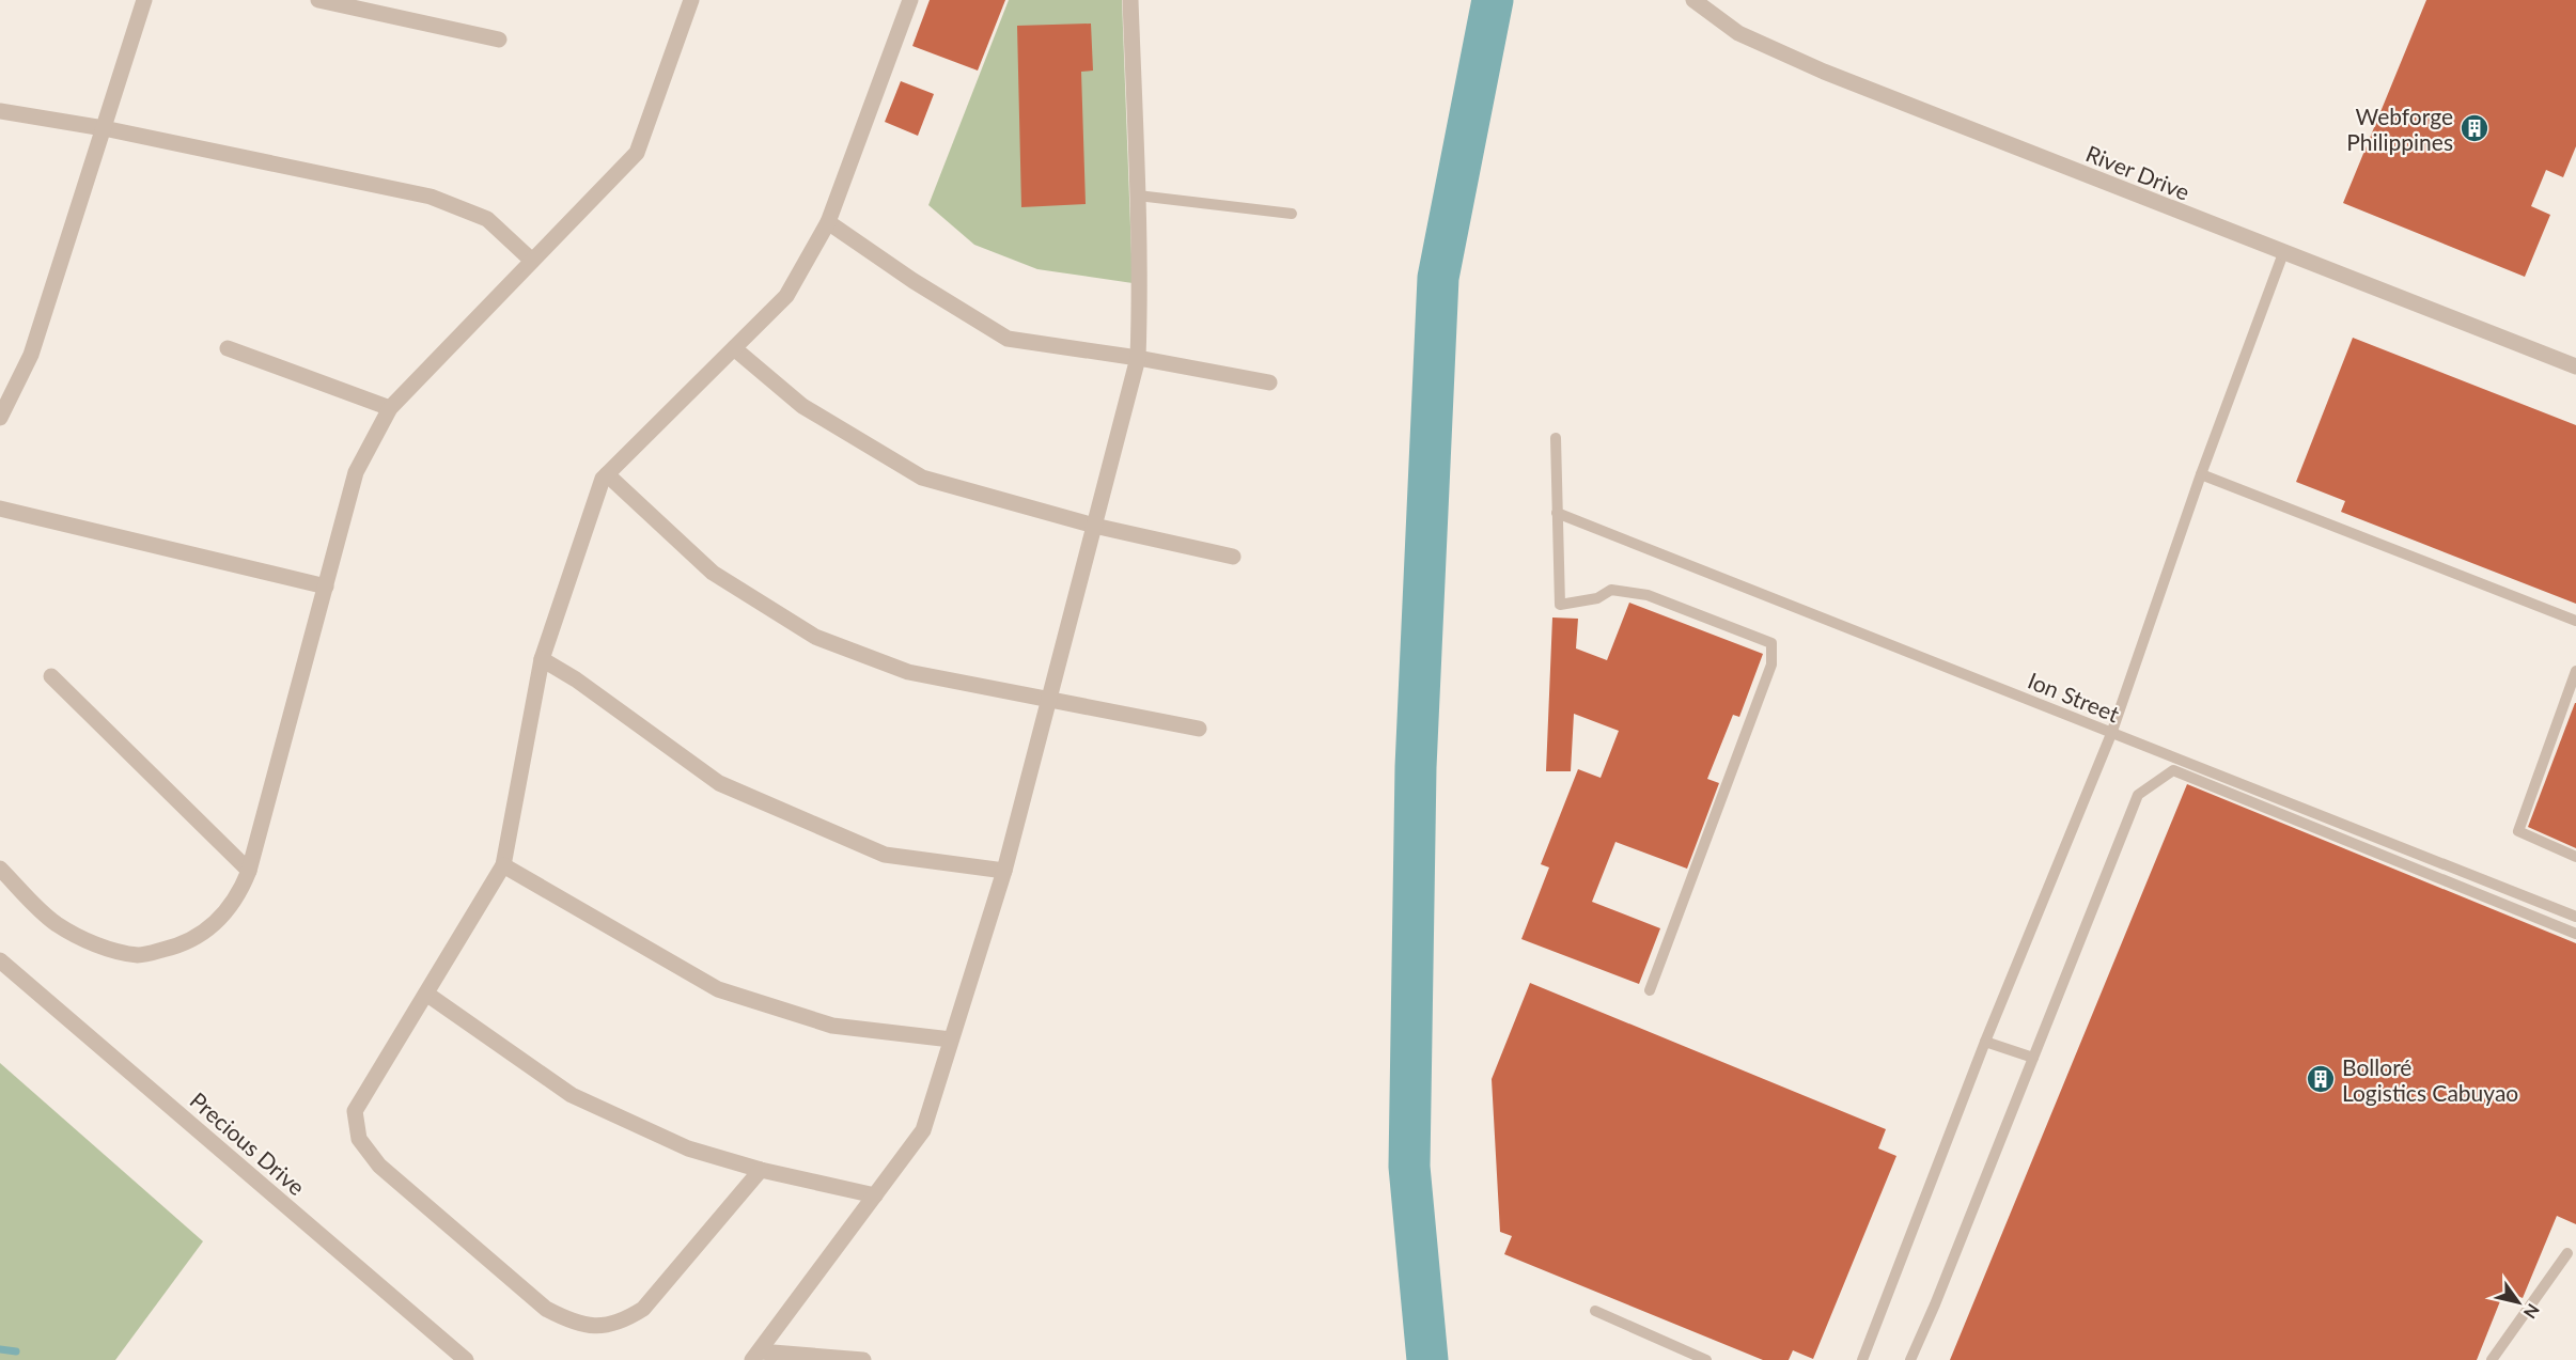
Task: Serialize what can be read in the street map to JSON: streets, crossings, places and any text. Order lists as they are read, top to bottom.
{
  "streets": {
    "street": ["River Drive", "Precious Drive"],
    "lane": ["Ion Street"]
  },
  "places": {
    "building": ["Webforge Philippines", "Bolloré Logistics Cabuyao"]
  },
  "north": "bottom right"
}
